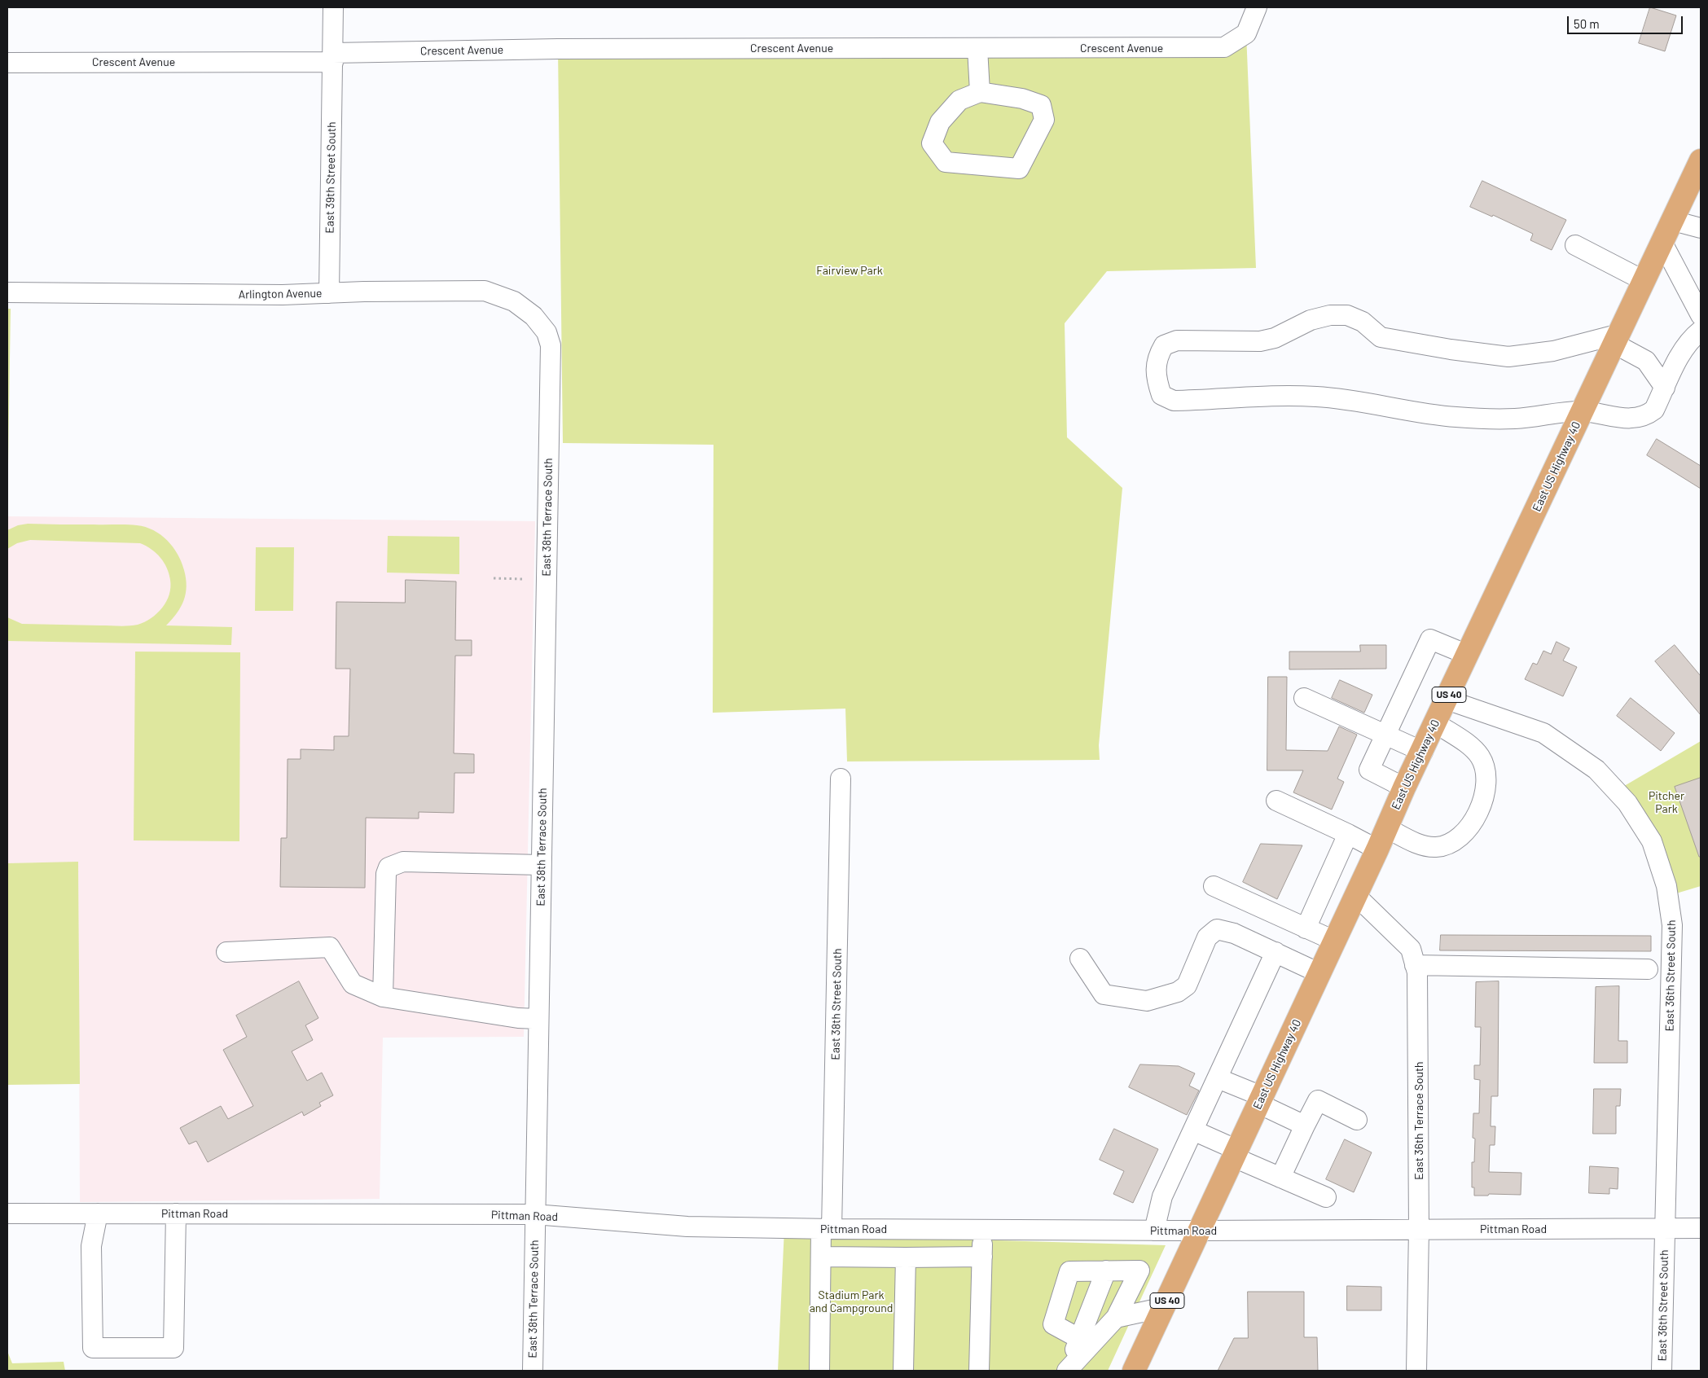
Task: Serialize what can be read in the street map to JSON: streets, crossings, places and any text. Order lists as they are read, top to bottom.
{
  "streets": {
    "main road": ["East US Highway 40", "US 40"],
    "street": [
      "Crescent Avenue",
      "East 39th Street South",
      "Arlington Avenue",
      "East 38th Terrace South",
      "East 36th Street South",
      "East 38th Street South",
      "East 36th Terrace South",
      "Pittman Road"
    ]
  },
  "crossings": [
    ["Crescent Avenue", "East 39th Street South"],
    ["East 39th Street South", "Arlington Avenue"],
    ["Arlington Avenue", "East 38th Terrace South"],
    ["East US Highway 40", "East 36th Street South"],
    ["East US Highway 40", "East 36th Terrace South"],
    ["East US Highway 40", "Pittman Road"],
    ["East 38th Terrace South", "Pittman Road"],
    ["East 36th Street South", "Pittman Road"],
    ["East 38th Street South", "Pittman Road"],
    ["East 36th Terrace South", "Pittman Road"]
  ],
  "parks": ["Fairview Park", "Pitcher Park", "Stadium Park and Campground"],
  "scale_bar": "50 m"
}
